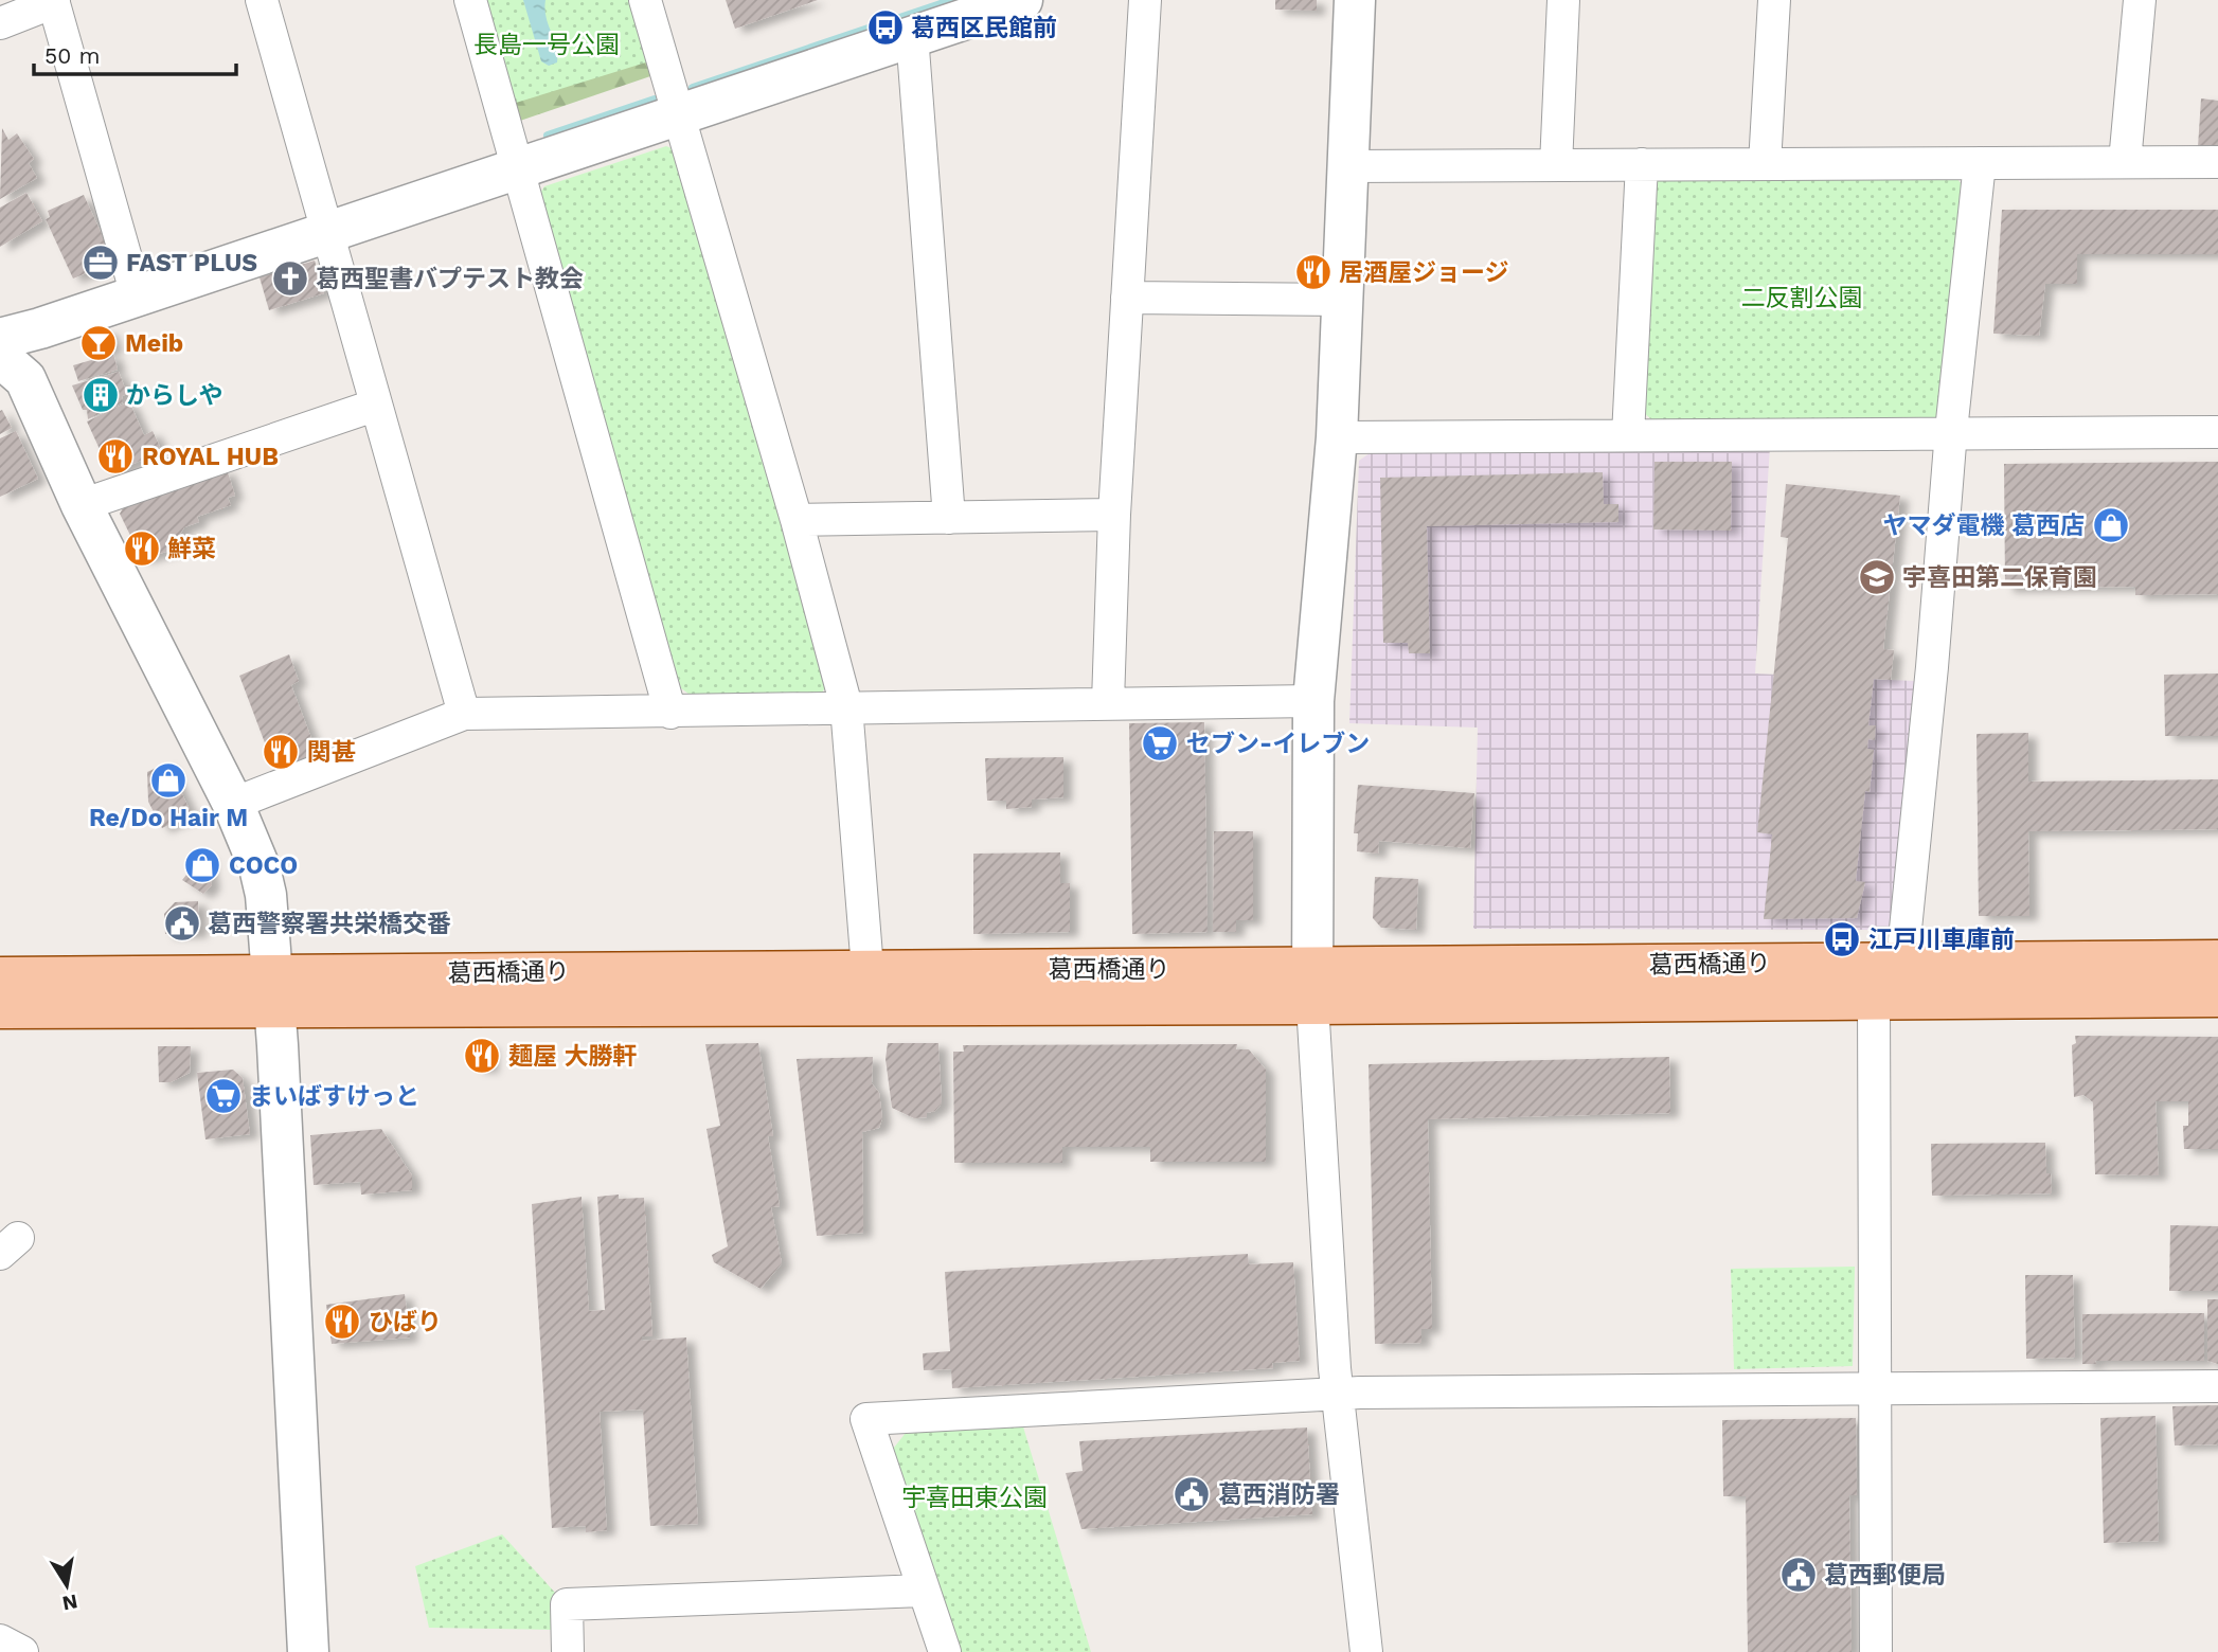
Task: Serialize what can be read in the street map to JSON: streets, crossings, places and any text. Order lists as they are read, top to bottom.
{
  "streets": {
    "main road": ["葛西橋通り"]
  },
  "parks": ["長島一号公園", "二反割公園", "宇喜田東公園"],
  "places": {
    "bus stop": ["葛西区民館前", "江戸川車庫前"],
    "office": ["FAST PLUS"],
    "restaurant": [
      "居酒屋ジョージ",
      "ROYAL HUB",
      "鮮菜",
      "関甚",
      "麺屋 大勝軒",
      "ひばり"
    ],
    "church": ["葛西聖書バプテスト教会"],
    "bar": ["Meib"],
    "building": ["からしや"],
    "shop": ["ヤマダ電機 葛西店", "Re/Do Hair M", "COCO"],
    "school or university": ["宇喜田第二保育園"],
    "supermarket": ["セブン-イレブン", "まいばすけっと"],
    "public building": ["葛西警察署共栄橋交番", "葛西消防署", "葛西郵便局"]
  },
  "scale_bar": "50 m",
  "north": "bottom"
}
